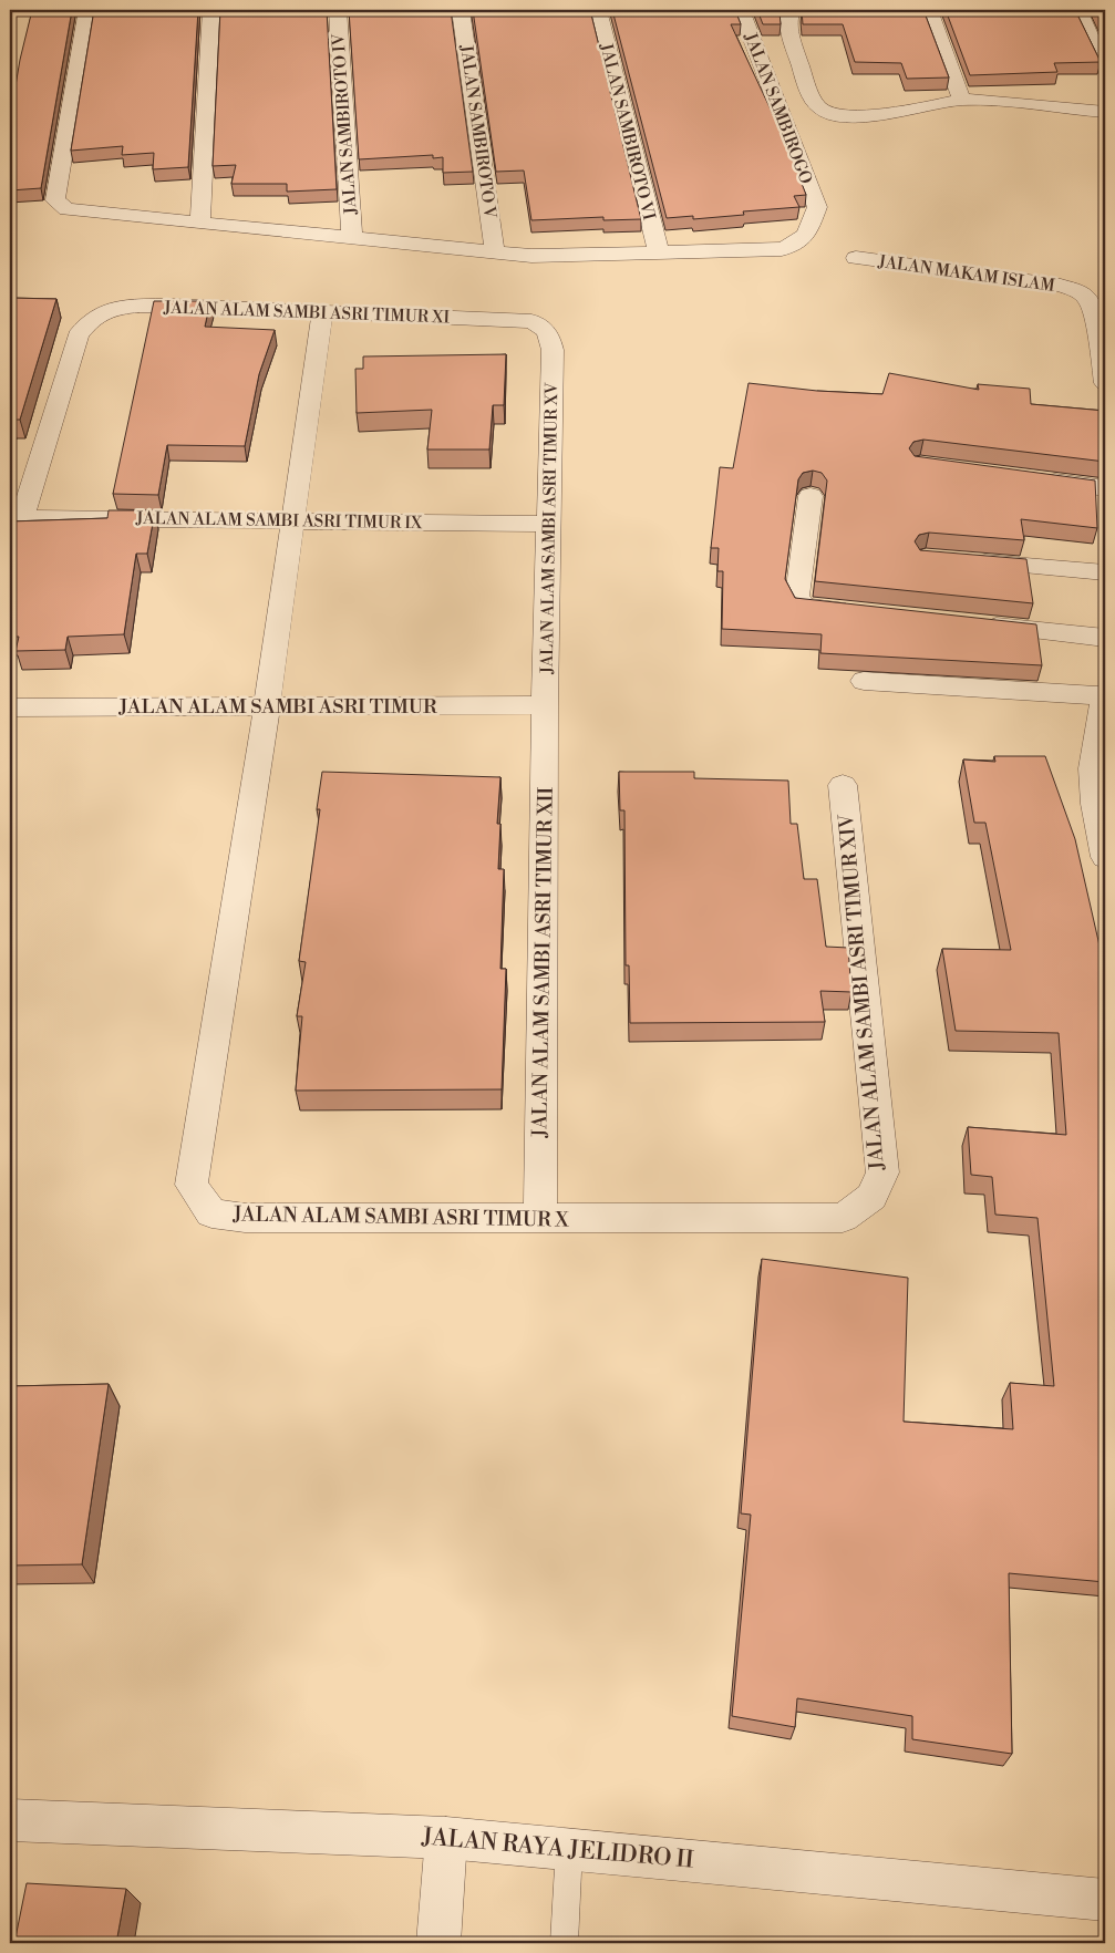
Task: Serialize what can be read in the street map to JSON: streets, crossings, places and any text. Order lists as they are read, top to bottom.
{
  "streets": {
    "street": [
      "JALAN SAMBIROGO",
      "JALAN SAMBIROTO IV",
      "JALAN SAMBIROTO V",
      "JALAN SAMBIROTO VI",
      "JALAN MAKAM ISLAM",
      "JALAN ALAM SAMBI ASRI TIMUR XI",
      "JALAN ALAM SAMBI ASRI TIMUR IX",
      "JALAN ALAM SAMBI ASRI TIMUR XV",
      "JALAN ALAM SAMBI ASRI TIMUR",
      "JALAN ALAM SAMBI ASRI TIMUR XII",
      "JALAN ALAM SAMBI ASRI TIMUR XIV",
      "JALAN ALAM SAMBI ASRI TIMUR X",
      "JALAN RAYA JELIDRO II"
    ]
  },
  "crossings": [
    ["JALAN SAMBIROGO", "JALAN SAMBIROTO VI"],
    ["JALAN ALAM SAMBI ASRI TIMUR XI", "JALAN ALAM SAMBI ASRI TIMUR IX"],
    ["JALAN ALAM SAMBI ASRI TIMUR XI", "JALAN ALAM SAMBI ASRI TIMUR XV"],
    ["JALAN ALAM SAMBI ASRI TIMUR XI", "JALAN ALAM SAMBI ASRI TIMUR X"],
    ["JALAN ALAM SAMBI ASRI TIMUR IX", "JALAN ALAM SAMBI ASRI TIMUR XV"],
    ["JALAN ALAM SAMBI ASRI TIMUR IX", "JALAN ALAM SAMBI ASRI TIMUR X"],
    ["JALAN ALAM SAMBI ASRI TIMUR XV", "JALAN ALAM SAMBI ASRI TIMUR"],
    ["JALAN ALAM SAMBI ASRI TIMUR XV", "JALAN ALAM SAMBI ASRI TIMUR XII"],
    ["JALAN ALAM SAMBI ASRI TIMUR", "JALAN ALAM SAMBI ASRI TIMUR XII"],
    ["JALAN ALAM SAMBI ASRI TIMUR", "JALAN ALAM SAMBI ASRI TIMUR X"],
    ["JALAN ALAM SAMBI ASRI TIMUR XII", "JALAN ALAM SAMBI ASRI TIMUR X"],
    ["JALAN ALAM SAMBI ASRI TIMUR XIV", "JALAN ALAM SAMBI ASRI TIMUR X"]
  ]
}
